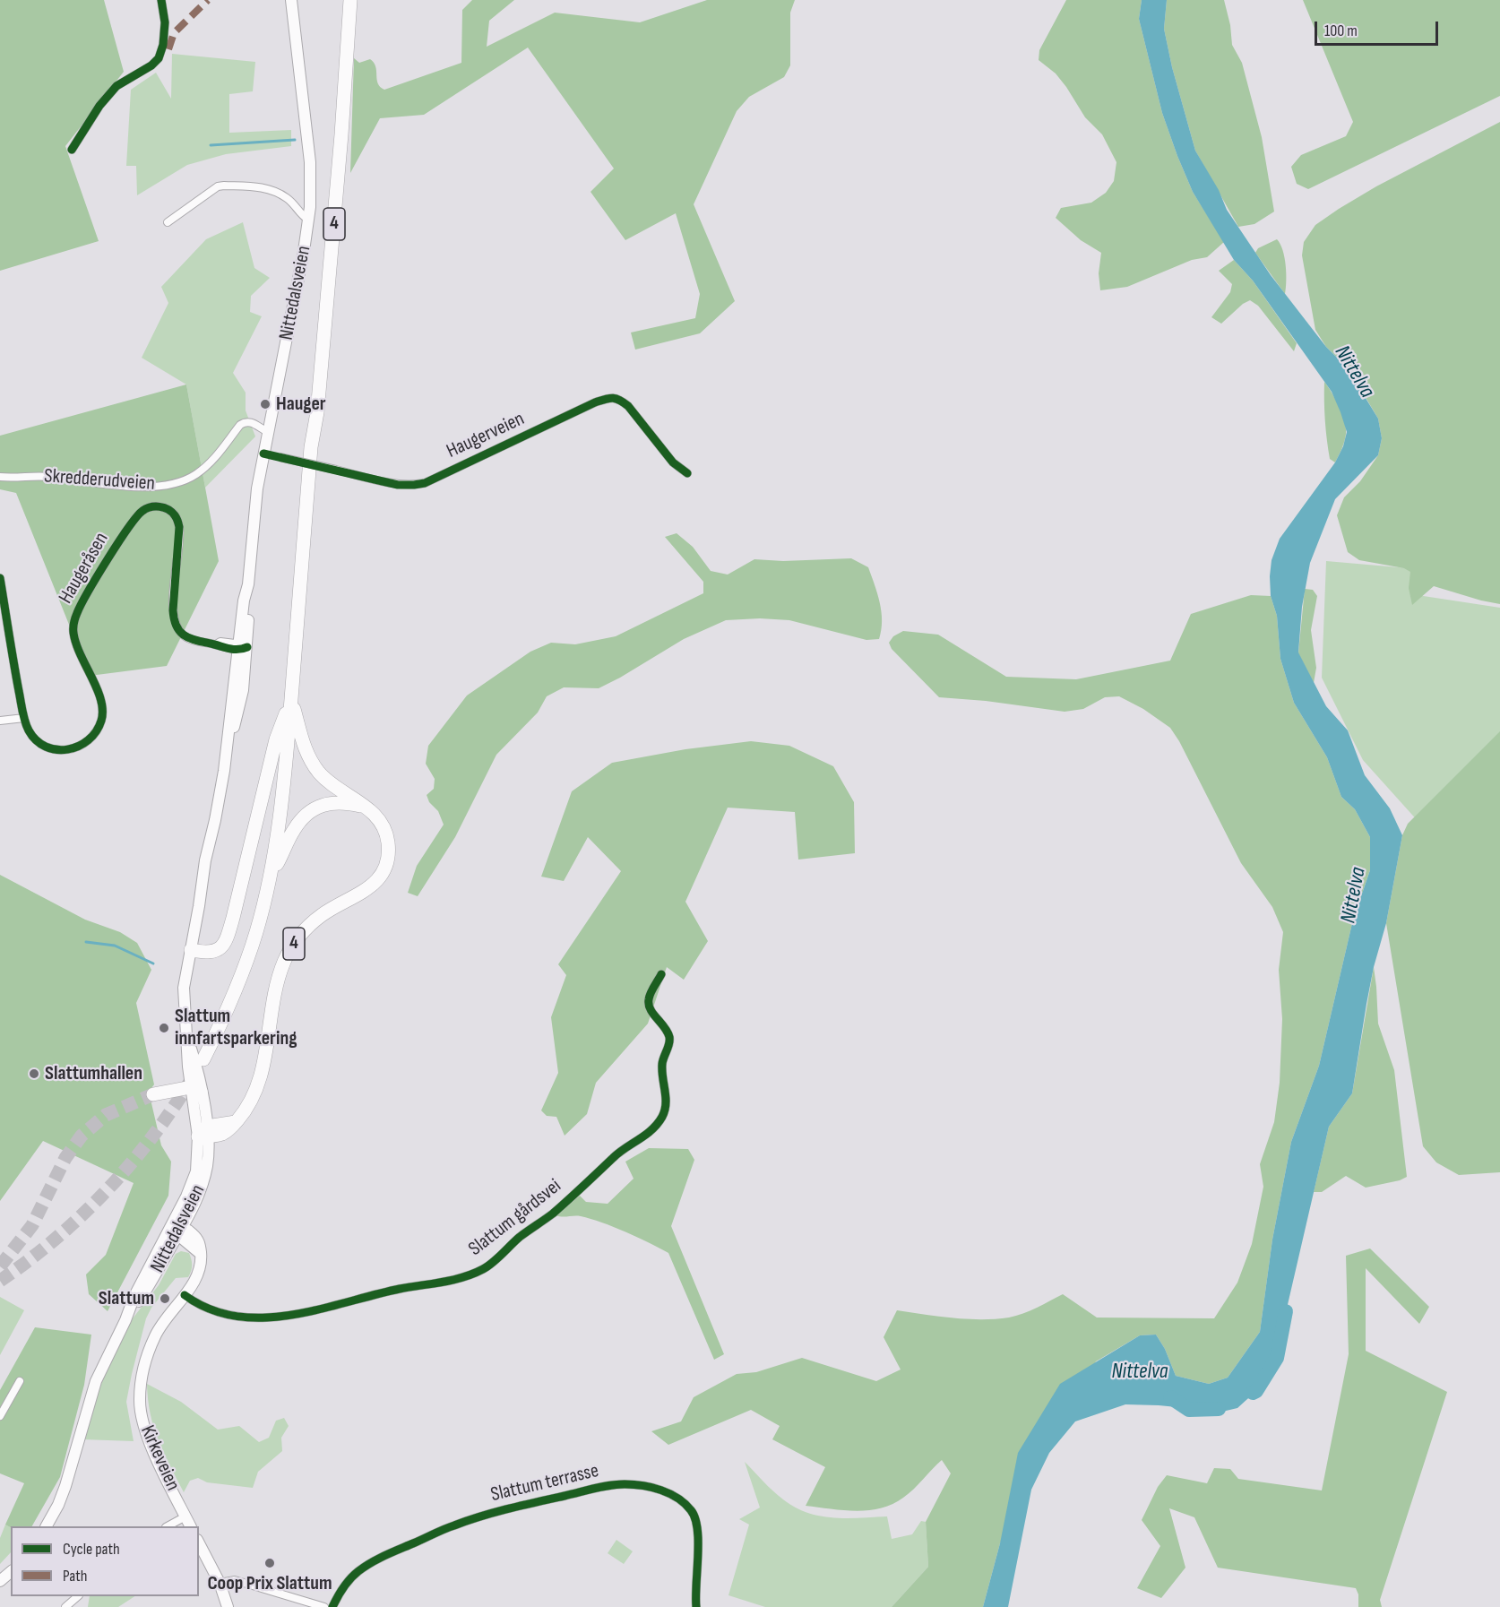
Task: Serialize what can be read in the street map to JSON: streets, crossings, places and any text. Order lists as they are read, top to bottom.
{
  "streets": {
    "highway": ["4"],
    "main road": ["Nittedalsveien", "Kirkeveien"],
    "street": [
      "Haugerveien",
      "Skredderudveien",
      "Haugeråsen",
      "Slattum gårdsvei",
      "Slattum terrasse"
    ]
  },
  "crossings": [
    ["4", "Nittedalsveien"],
    ["Nittedalsveien", "Haugerveien"],
    ["Nittedalsveien", "Skredderudveien"],
    ["Nittedalsveien", "Haugeråsen"],
    ["Nittedalsveien", "Kirkeveien"],
    ["Slattum gårdsvei", "Kirkeveien"]
  ],
  "water": ["Nittelva"],
  "places": [
    "Hauger",
    "Slattum innfartsparkering",
    "Slattumhallen",
    "Slattum",
    "Coop Prix Slattum"
  ],
  "legend": ["Cycle path", "Path"],
  "scale_bar": "100 m"
}
